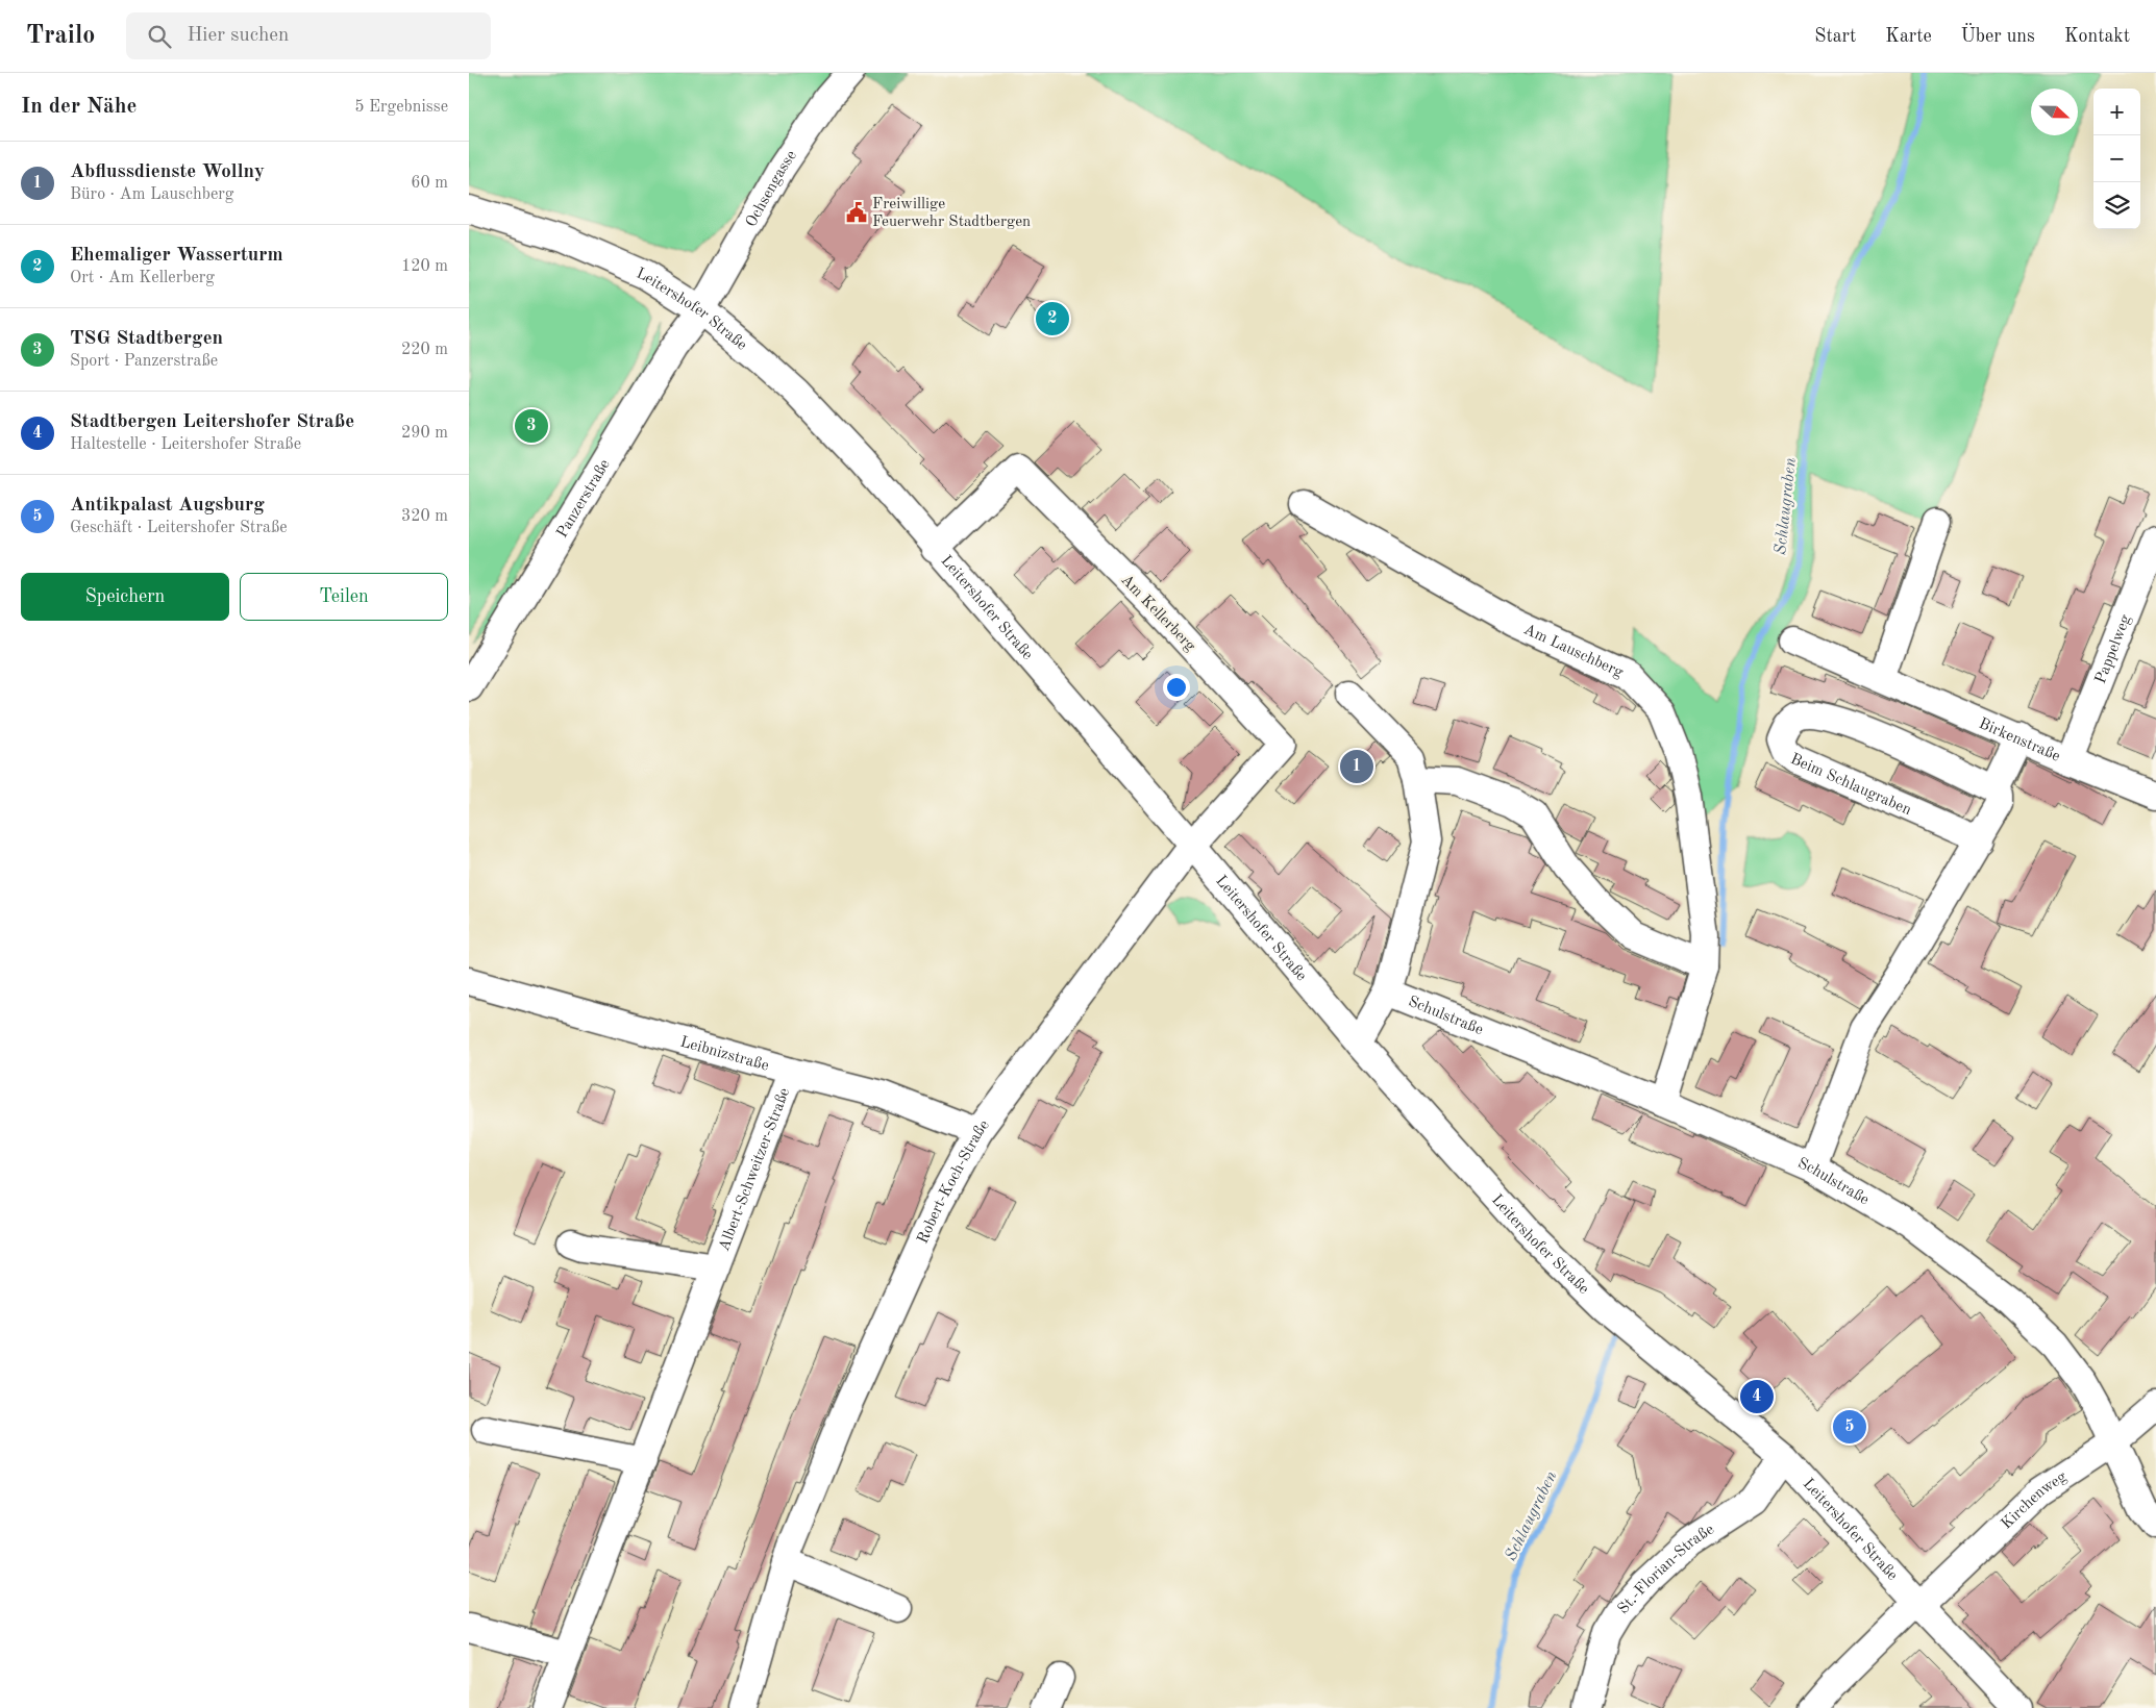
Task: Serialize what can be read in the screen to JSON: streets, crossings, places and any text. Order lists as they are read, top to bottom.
{
  "streets": {
    "street": [
      "Ochsengasse",
      "Leitershofer Straße",
      "Panzerstraße",
      "Am Kellerberg",
      "Pappelweg",
      "Am Lauschberg",
      "Birkenstraße",
      "Beim Schlaugraben",
      "Schulstraße",
      "Leibnizstraße",
      "Albert-Schweitzer-Straße",
      "Robert-Koch-Straße",
      "Kirchenweg",
      "St.-Florian-Straße"
    ]
  },
  "crossings": [
    ["Ochsengasse", "Leitershofer Straße"],
    ["Ochsengasse", "Panzerstraße"],
    ["Leitershofer Straße", "Panzerstraße"],
    ["Leitershofer Straße", "Am Kellerberg"],
    ["Leitershofer Straße", "Robert-Koch-Straße"],
    ["Leitershofer Straße", "Kirchenweg"],
    ["Leitershofer Straße", "St.-Florian-Straße"],
    ["Am Kellerberg", "Robert-Koch-Straße"],
    ["Pappelweg", "Birkenstraße"],
    ["Am Lauschberg", "Schulstraße"],
    ["Schulstraße", "Kirchenweg"],
    ["Leibnizstraße", "Albert-Schweitzer-Straße"],
    ["Leibnizstraße", "Robert-Koch-Straße"]
  ],
  "water": ["Schlaugraben"],
  "places": {
    "public building": ["Freiwillige Feuerwehr Stadtbergen"]
  },
  "north": "right",
  "page": {
    "header": "Trailo",
    "search": "Hier suchen",
    "nav": [
      "Start",
      "Karte",
      "Über uns",
      "Kontakt"
    ],
    "heading": ["In der Nähe", "5 Ergebnisse"],
    "map_buttons": ["+", "−"],
    "list": [
      {
        "mark": "1",
        "name": "Abflussdienste Wollny",
        "note": "Büro · Am Lauschberg",
        "value": "60 m"
      },
      {
        "mark": "2",
        "name": "Ehemaliger Wasserturm",
        "note": "Ort · Am Kellerberg",
        "value": "120 m"
      },
      {
        "mark": "3",
        "name": "TSG Stadtbergen",
        "note": "Sport · Panzerstraße",
        "value": "220 m"
      },
      {
        "mark": "4",
        "name": "Stadtbergen Leitershofer Straße",
        "note": "Haltestelle · Leitershofer Straße",
        "value": "290 m"
      },
      {
        "mark": "5",
        "name": "Antikpalast Augsburg",
        "note": "Geschäft · Leitershofer Straße",
        "value": "320 m"
      }
    ],
    "pins": [
      "2",
      "3",
      "1",
      "4",
      "5"
    ],
    "buttons": ["Speichern", "Teilen"]
  }
}
